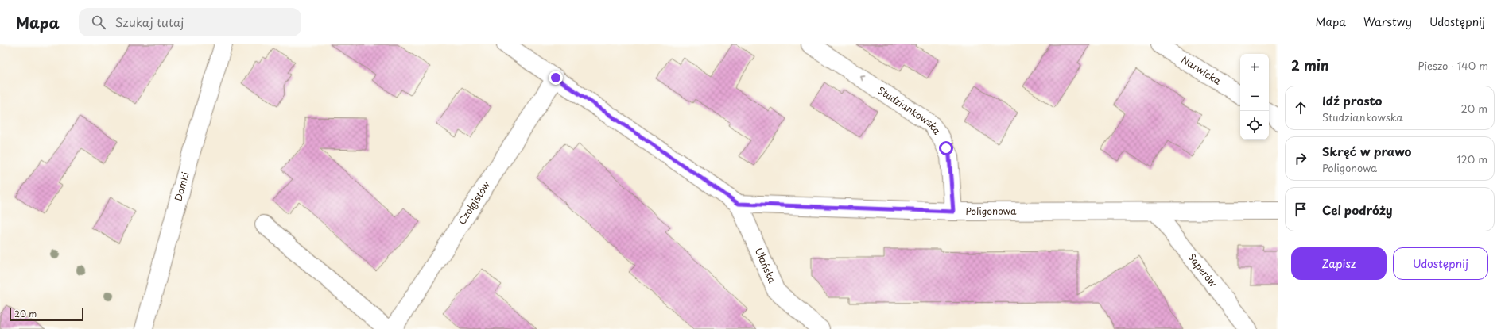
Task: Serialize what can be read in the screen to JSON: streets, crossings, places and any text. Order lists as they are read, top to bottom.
{
  "streets": {
    "street": [
      "Narwicka",
      "Studziankowska",
      "Domki",
      "Czołgistów",
      "Poligonowa",
      "Ułańska",
      "Saperów"
    ]
  },
  "crossings": [
    ["Studziankowska", "Poligonowa"],
    ["Poligonowa", "Ułańska"],
    ["Poligonowa", "Saperów"]
  ],
  "one_way": ["Studziankowska"],
  "scale_bar": "20 m",
  "page": {
    "header": "Mapa",
    "search": "Szukaj tutaj",
    "nav": ["Mapa", "Warstwy", "Udostępnij"],
    "heading": ["2 min", "Pieszo · 140 m"],
    "map_buttons": ["+", "−"],
    "list": [
      ["Idź prosto", "Studziankowska", "20 m"],
      ["Skręć w prawo", "Poligonowa", "120 m"],
      "Cel podróży"
    ],
    "buttons": ["Zapisz", "Udostępnij"],
    "scale": "20 m"
  }
}
